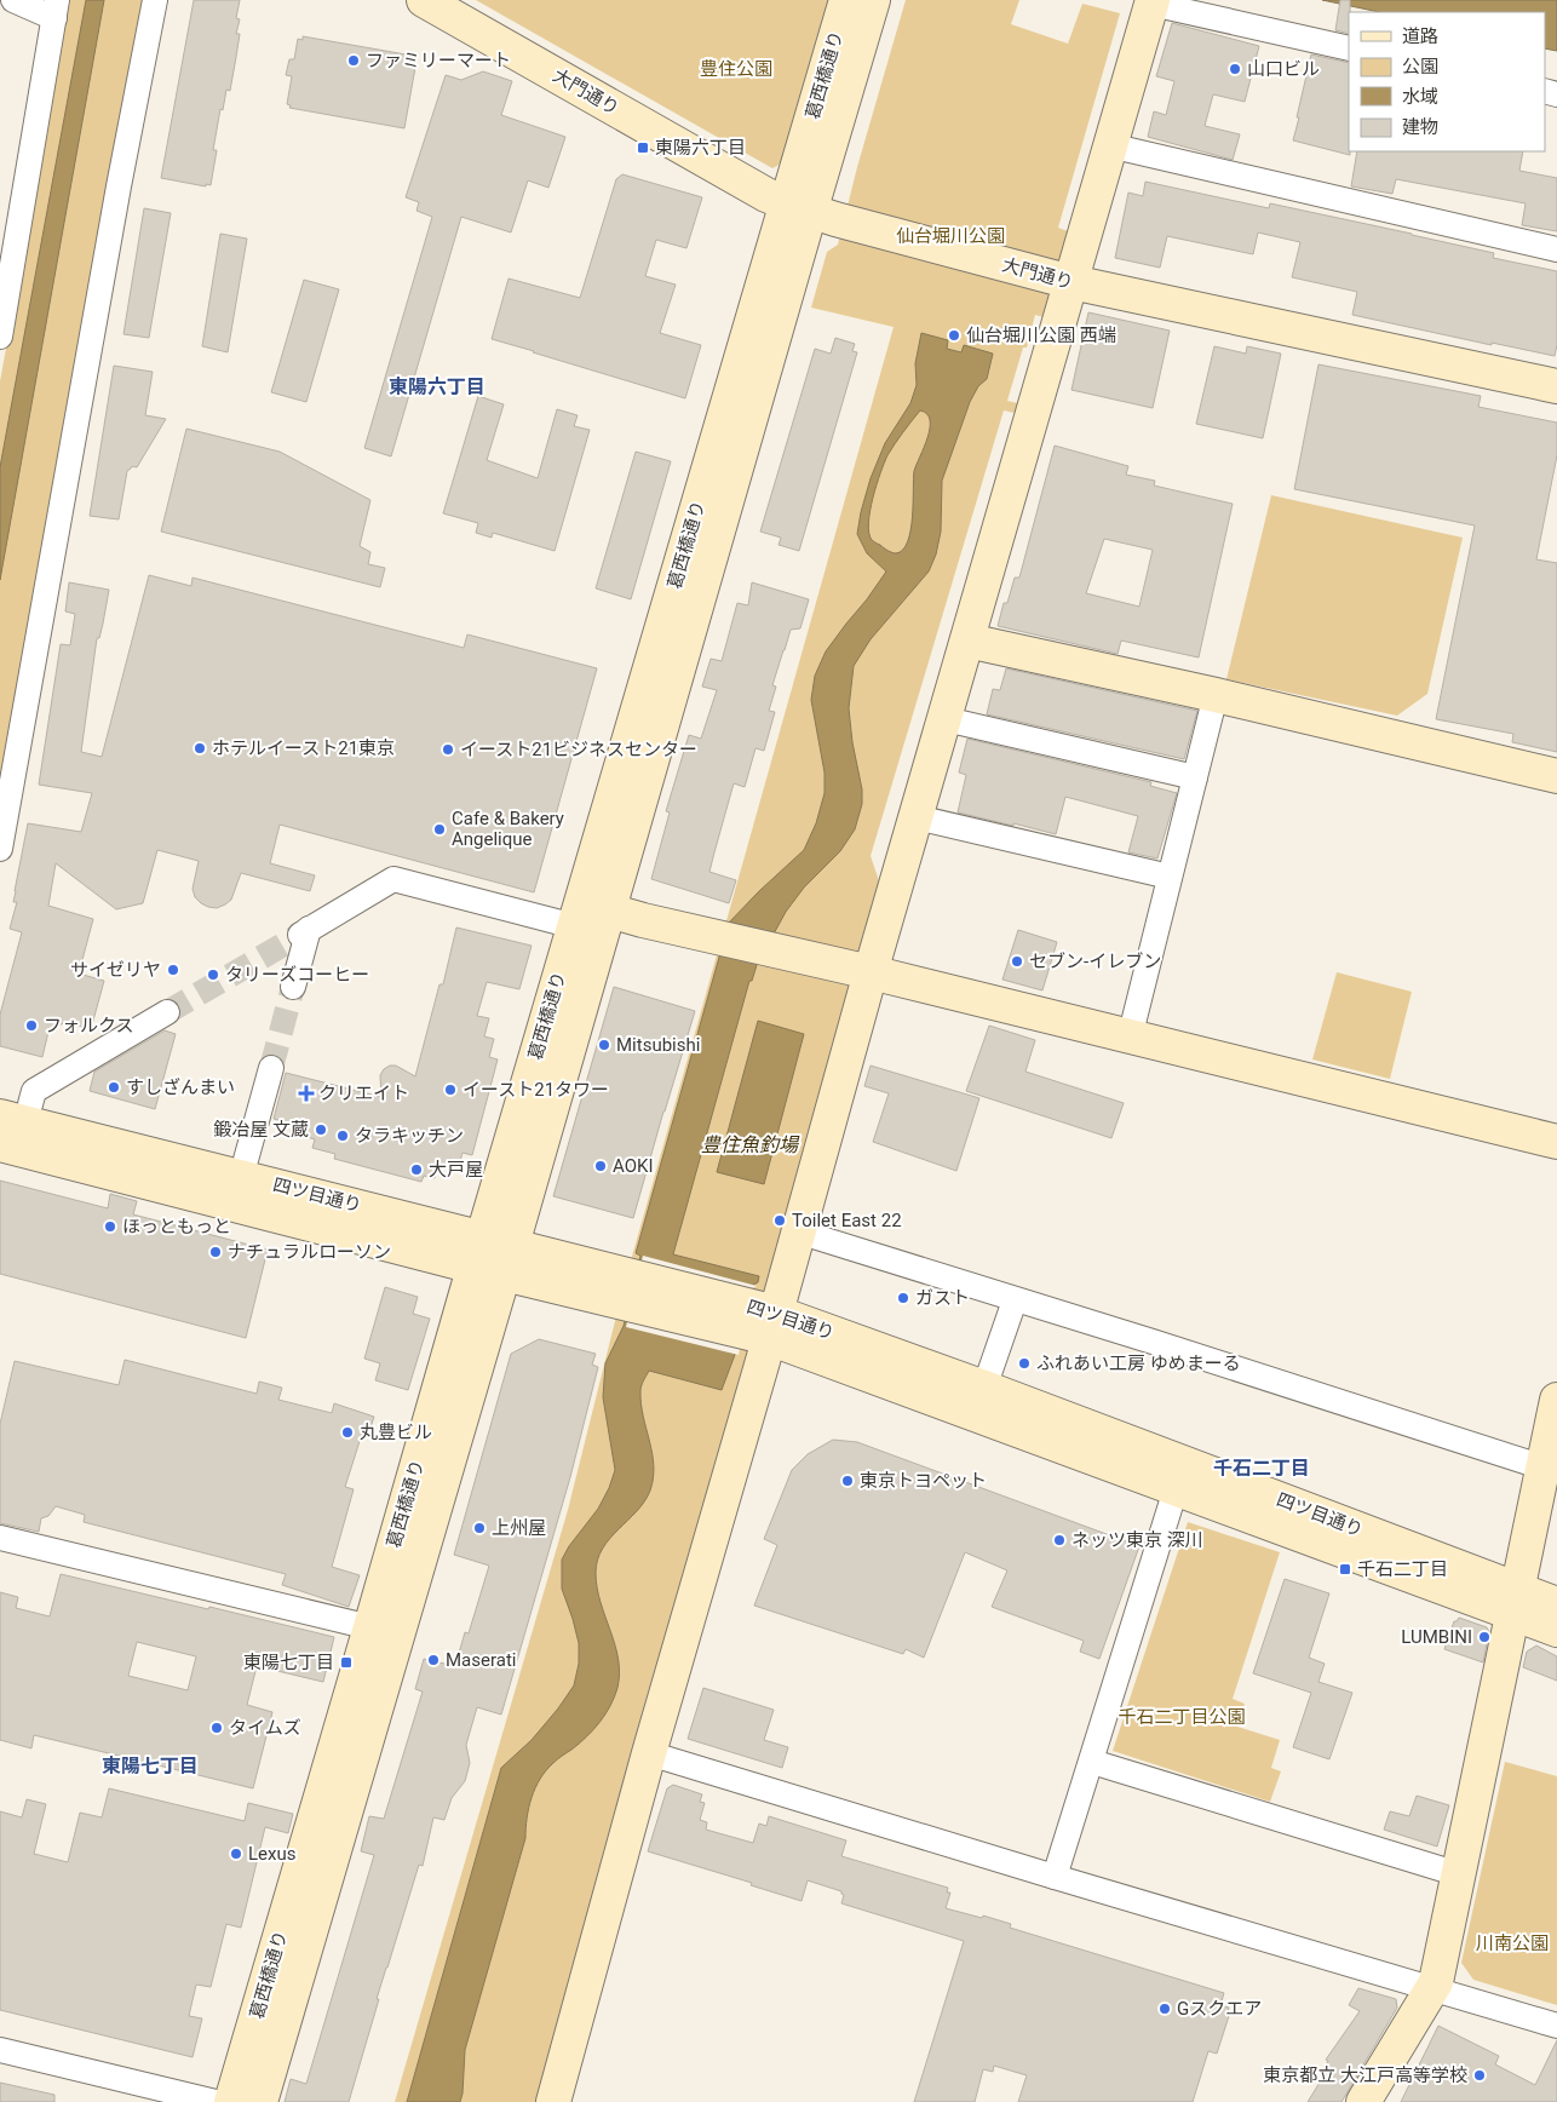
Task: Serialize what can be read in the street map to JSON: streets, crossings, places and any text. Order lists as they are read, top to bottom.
{
  "streets": {
    "main road": ["葛西橋通り", "大門通り", "四ツ目通り"]
  },
  "crossings": [
    ["葛西橋通り", "大門通り"],
    ["葛西橋通り", "四ツ目通り"]
  ],
  "districts": ["東陽六丁目", "千石二丁目", "東陽七丁目"],
  "water": ["豊住魚釣場"],
  "parks": [
    "豊住公園",
    "仙台堀川公園",
    "千石二丁目公園",
    "川南公園"
  ],
  "places": {
    "other": [
      "ファミリーマート",
      "山口ビル",
      "仙台堀川公園 西端",
      "ホテルイースト21東京",
      "イースト21ビジネスセンター",
      "Cafe & Bakery Angelique",
      "セブン-イレブン",
      "サイゼリヤ",
      "タリーズコーヒー",
      "フォルクス",
      "Mitsubishi",
      "すしざんまい",
      "イースト21タワー",
      "鍛冶屋 文蔵",
      "タラキッチン",
      "AOKI",
      "大戸屋",
      "Toilet East 22",
      "ほっともっと",
      "ナチュラルローソン",
      "ガスト",
      "ふれあい工房 ゆめまーる",
      "丸豊ビル",
      "東京トヨペット",
      "上州屋",
      "ネッツ東京 深川",
      "LUMBINI",
      "Maserati",
      "タイムズ",
      "Lexus",
      "Gスクエア",
      "東京都立 大江戸高等学校"
    ],
    "transit": ["東陽六丁目", "千石二丁目", "東陽七丁目"],
    "health": ["クリエイト"]
  },
  "legend": [
    "道路",
    "公園",
    "水域",
    "建物"
  ]
}
